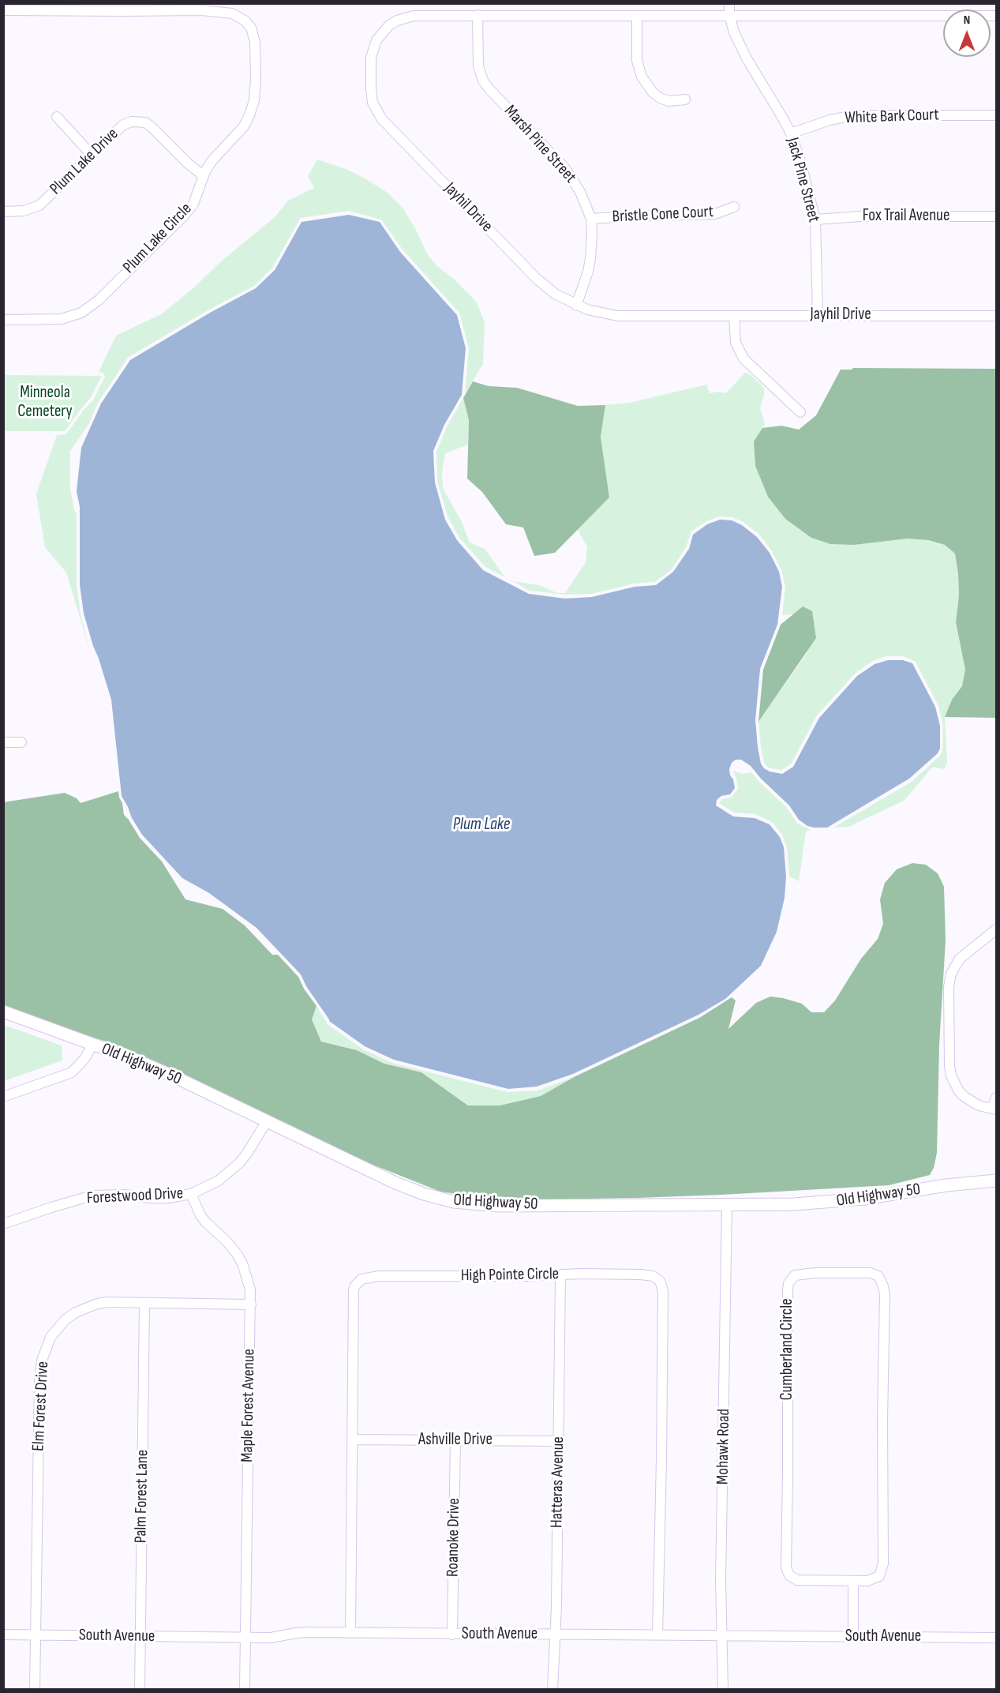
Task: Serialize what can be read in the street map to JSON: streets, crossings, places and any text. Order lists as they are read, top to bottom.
{
  "streets": {
    "main road": ["Old Highway 50"],
    "street": [
      "White Bark Court",
      "Marsh Pine Street",
      "Plum Lake Drive",
      "Jack Pine Street",
      "Jayhil Drive",
      "Bristle Cone Court",
      "Fox Trail Avenue",
      "Plum Lake Circle",
      "Forestwood Drive",
      "High Pointe Circle",
      "Cumberland Circle",
      "Maple Forest Avenue",
      "Elm Forest Drive",
      "Ashville Drive",
      "Mohawk Road",
      "Hatteras Avenue",
      "Palm Forest Lane",
      "Roanoke Drive",
      "South Avenue"
    ]
  },
  "crossings": [
    ["White Bark Court", "Jack Pine Street"],
    ["Marsh Pine Street", "Jayhil Drive"],
    ["Marsh Pine Street", "Bristle Cone Court"],
    ["Plum Lake Drive", "Plum Lake Circle"],
    ["Jack Pine Street", "Jayhil Drive"],
    ["Jack Pine Street", "Fox Trail Avenue"],
    ["Old Highway 50", "Forestwood Drive"],
    ["Old Highway 50", "Mohawk Road"],
    ["Forestwood Drive", "Maple Forest Avenue"],
    ["High Pointe Circle", "Ashville Drive"],
    ["High Pointe Circle", "Hatteras Avenue"],
    ["High Pointe Circle", "South Avenue"],
    ["Maple Forest Avenue", "Elm Forest Drive"],
    ["Maple Forest Avenue", "South Avenue"],
    ["Elm Forest Drive", "Palm Forest Lane"],
    ["Elm Forest Drive", "South Avenue"],
    ["Ashville Drive", "Hatteras Avenue"],
    ["Ashville Drive", "Roanoke Drive"],
    ["Mohawk Road", "South Avenue"],
    ["Hatteras Avenue", "South Avenue"],
    ["Palm Forest Lane", "South Avenue"],
    ["Roanoke Drive", "South Avenue"]
  ],
  "water": ["Plum Lake"],
  "parks": ["Minneola Cemetery"],
  "north": "top"
}
